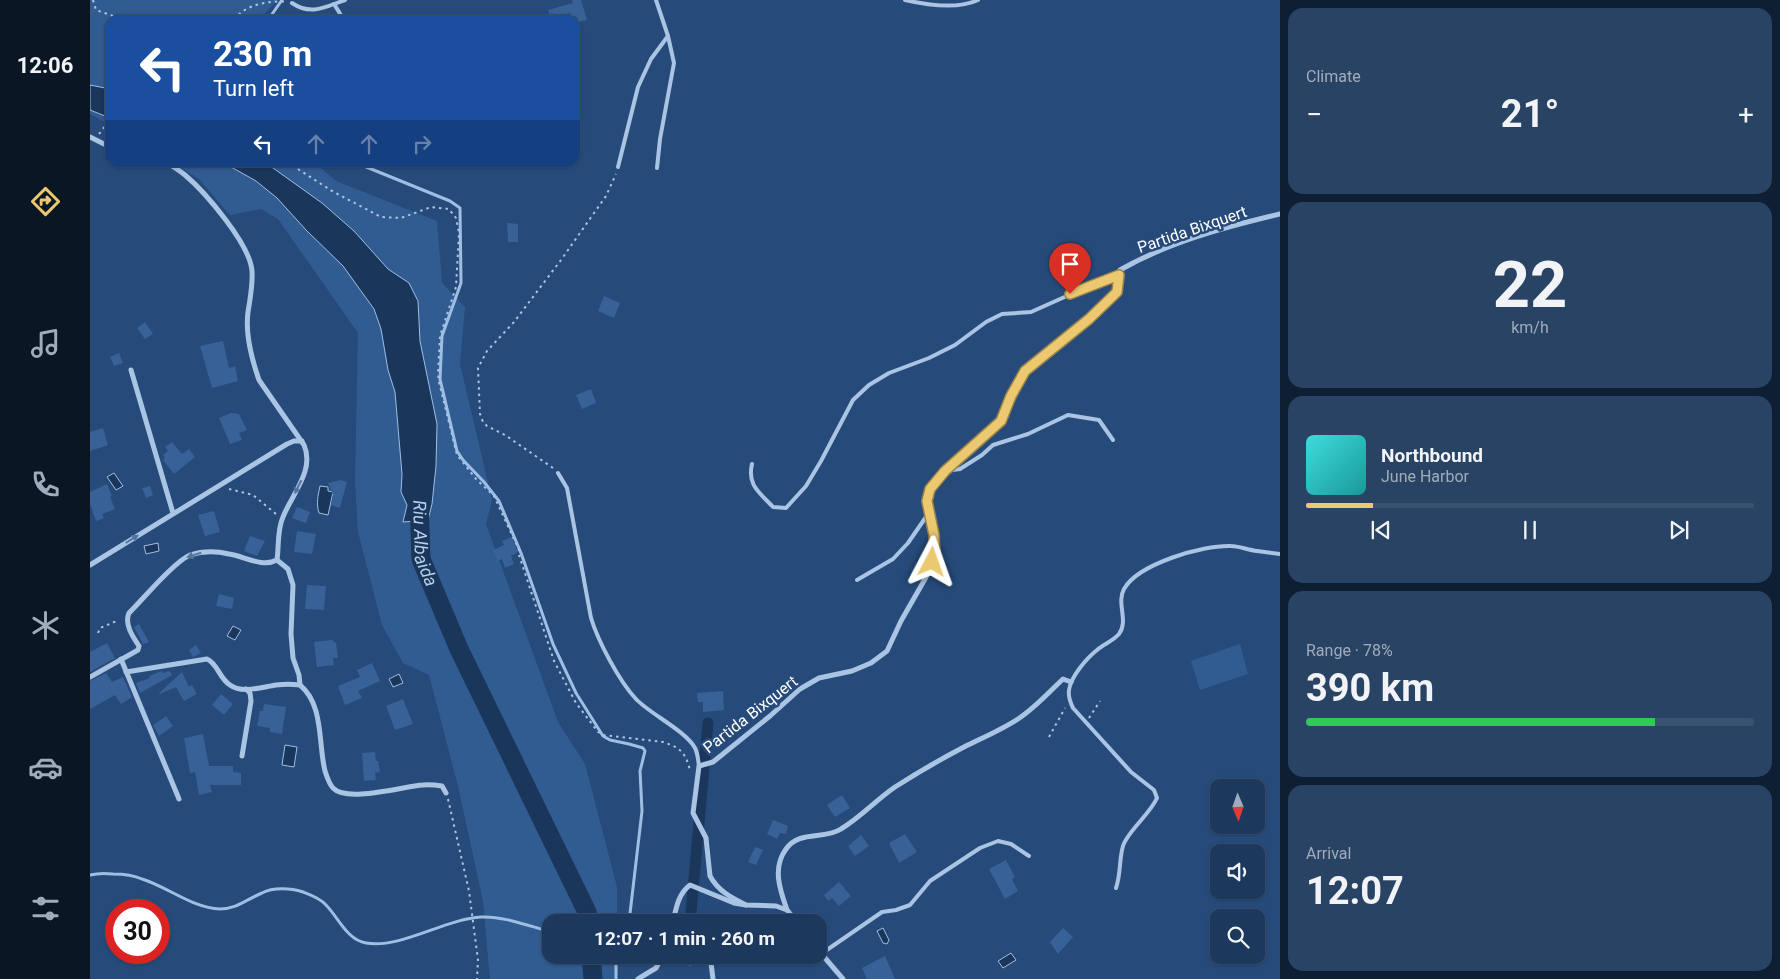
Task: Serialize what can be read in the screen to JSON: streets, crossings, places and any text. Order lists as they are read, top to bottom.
{
  "streets": {
    "street": ["Partida Bixquert"]
  },
  "water": ["Riu Albaida"],
  "north": "bottom",
  "page": {
    "tabs": "12:06",
    "tile": [
      "Climate",
      ["22", "km/h"],
      ["Range · 78%", "390 km"],
      ["Arrival", "12:07"]
    ],
    "turn": ["230 m", "Turn left"],
    "heat": ["−", "21°", "+"],
    "song": ["Northbound", "June Harbor"],
    "limit": "30",
    "trip": "12:07 · 1 min · 260 m"
  }
}
